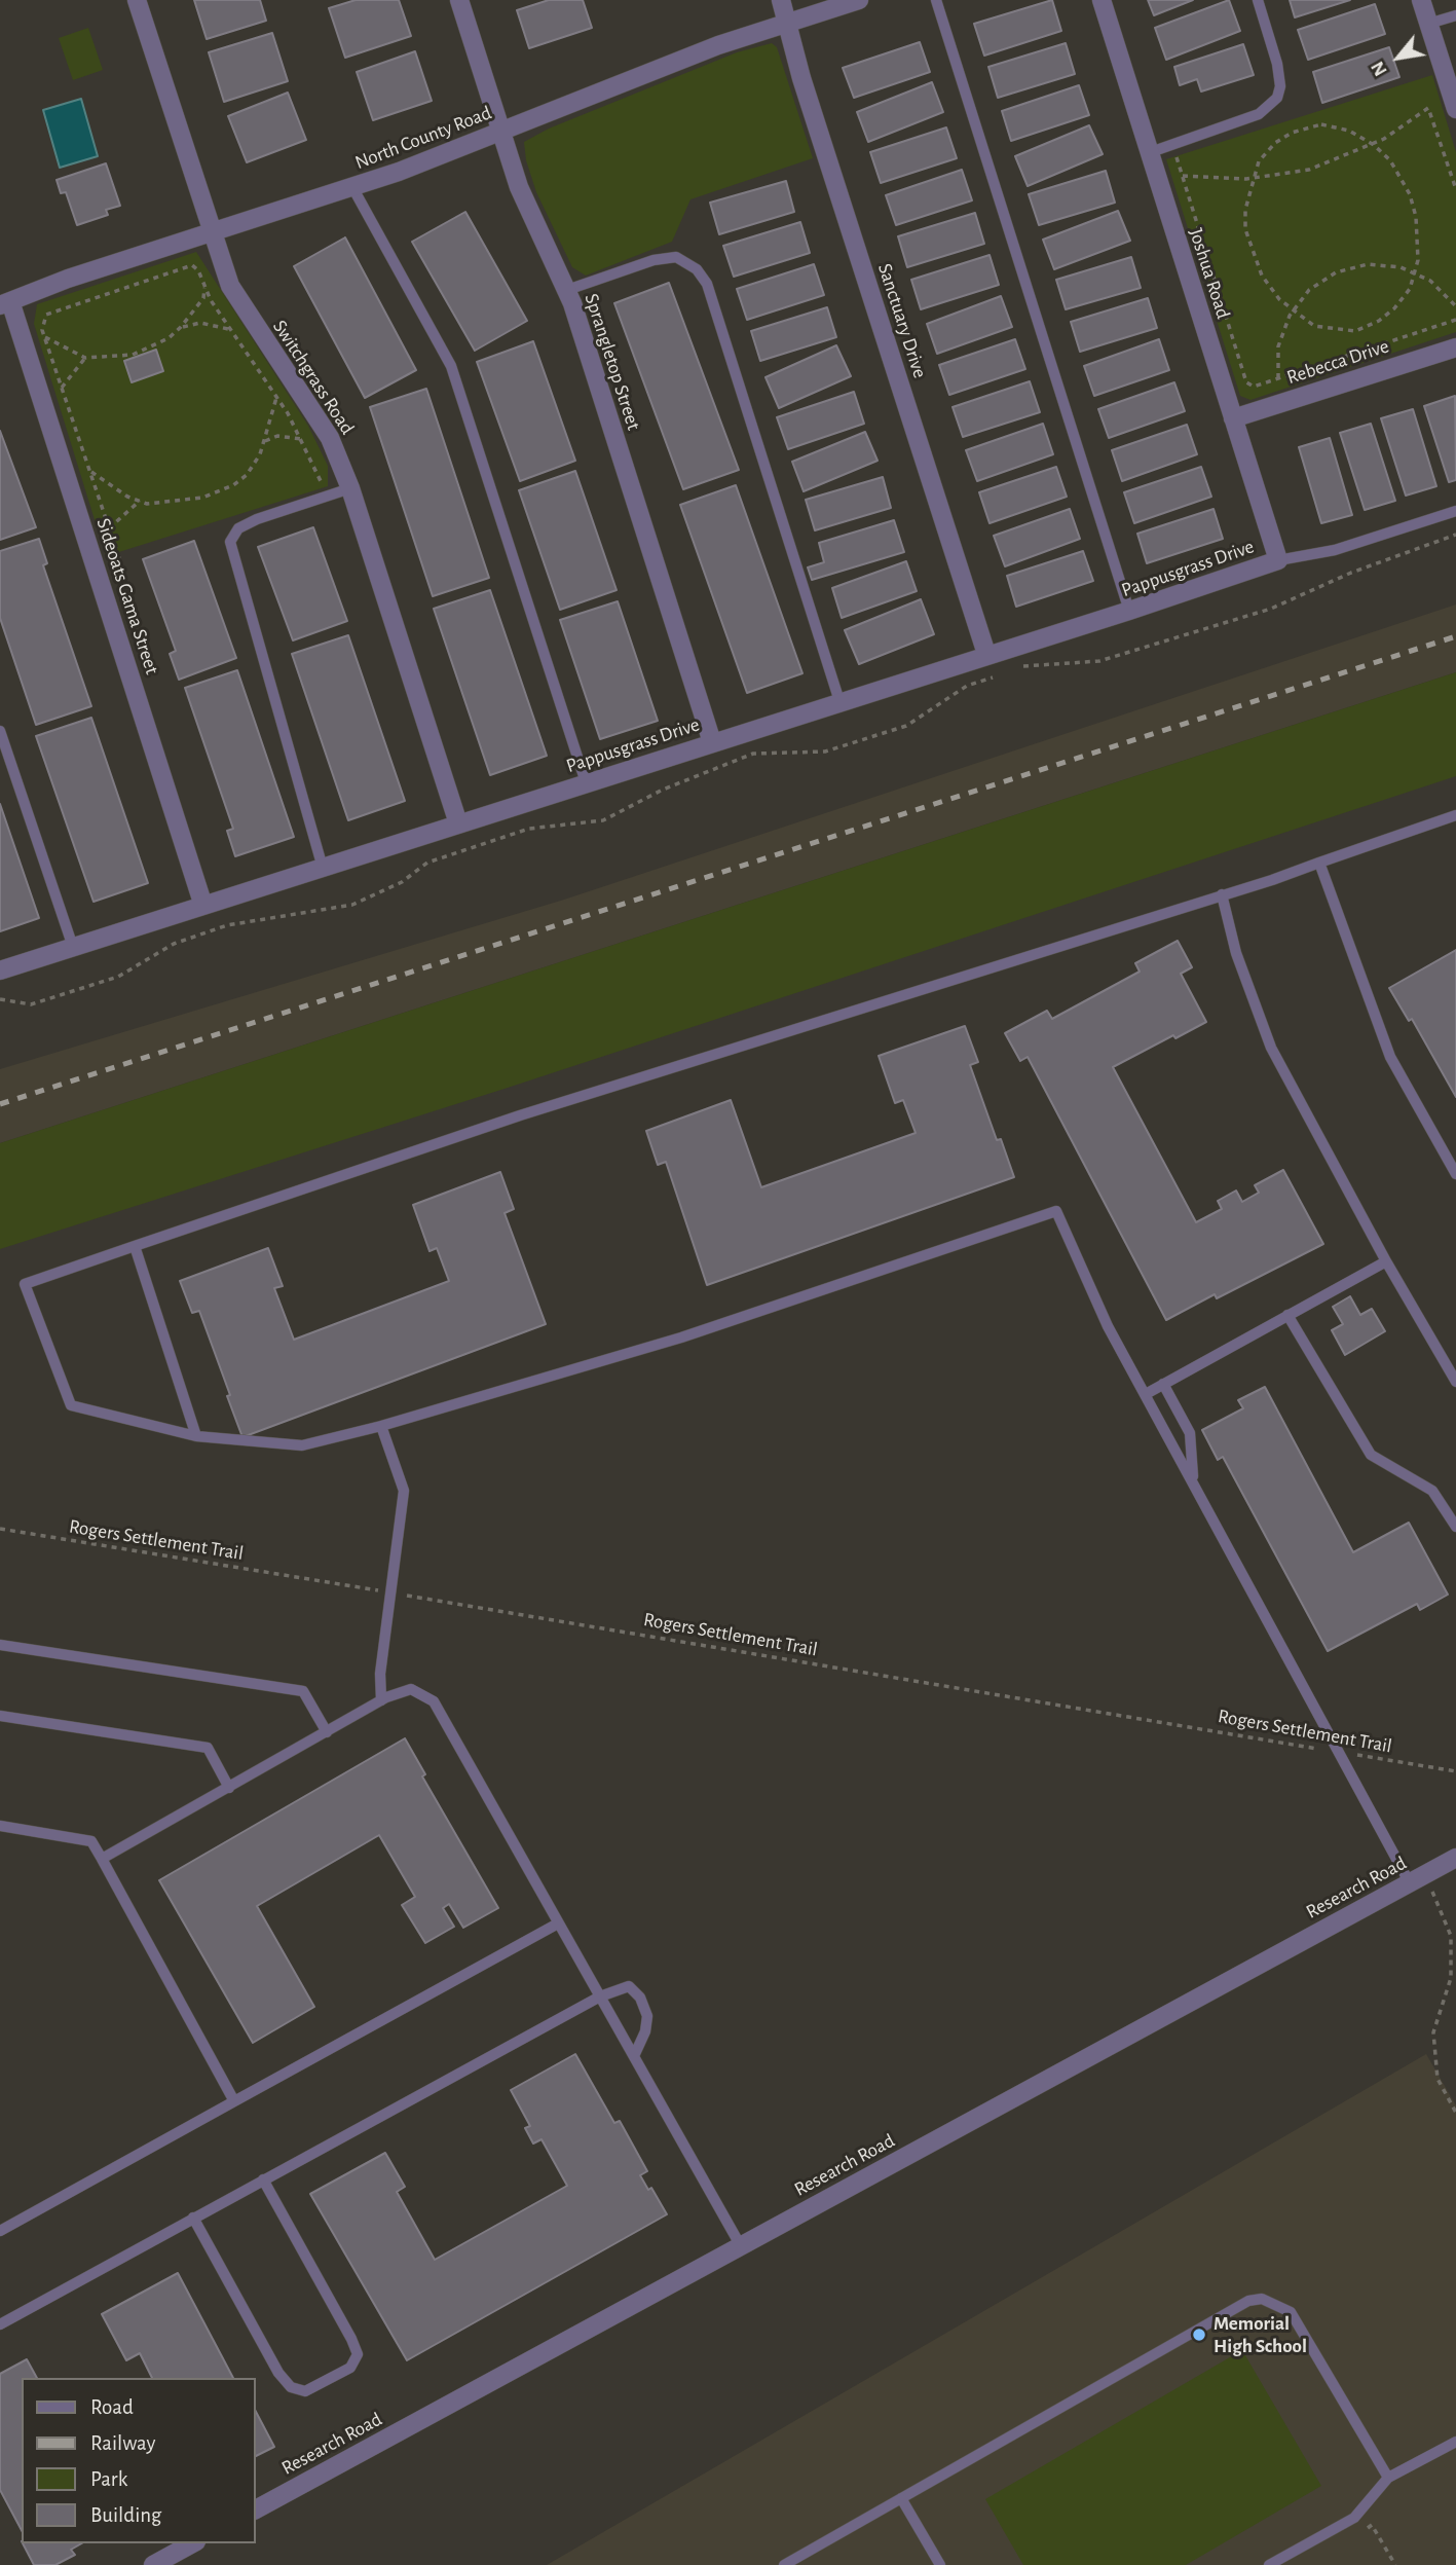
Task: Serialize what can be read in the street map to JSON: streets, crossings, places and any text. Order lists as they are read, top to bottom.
{
  "streets": {
    "street": [
      "North County Road",
      "Joshua Road",
      "Sanctuary Drive",
      "Sprangletop Street",
      "Rebecca Drive",
      "Switchgrass Road",
      "Pappusgrass Drive",
      "Sideoats Gama Street",
      "Research Road"
    ],
    "path": ["Rogers Settlement Trail"]
  },
  "crossings": [
    ["North County Road", "Sanctuary Drive"],
    ["North County Road", "Sprangletop Street"],
    ["North County Road", "Switchgrass Road"],
    ["North County Road", "Sideoats Gama Street"],
    ["Joshua Road", "Rebecca Drive"],
    ["Joshua Road", "Pappusgrass Drive"],
    ["Sanctuary Drive", "Pappusgrass Drive"],
    ["Sprangletop Street", "Pappusgrass Drive"],
    ["Switchgrass Road", "Pappusgrass Drive"],
    ["Pappusgrass Drive", "Sideoats Gama Street"]
  ],
  "places": ["Memorial High School"],
  "legend": [
    "Road",
    "Railway",
    "Park",
    "Building"
  ],
  "north": "bottom left"
}
